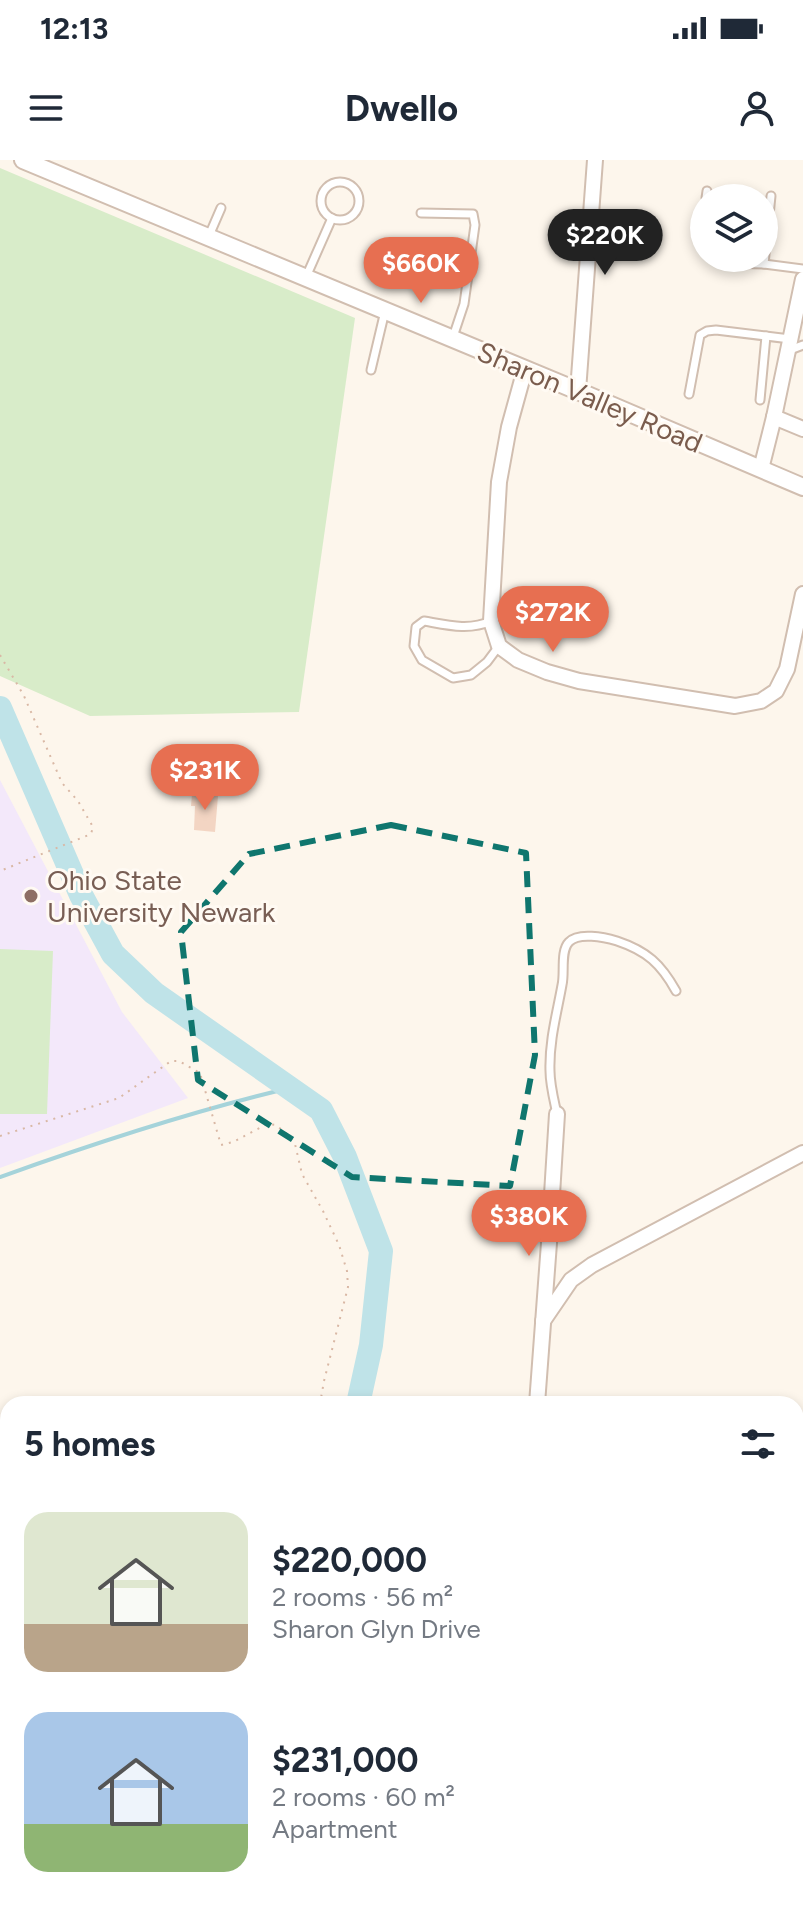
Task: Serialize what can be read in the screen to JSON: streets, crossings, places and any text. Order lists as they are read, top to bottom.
{
  "streets": {
    "street": ["Sharon Valley Road"]
  },
  "places": ["Ohio State University Newark"],
  "page": {
    "status": "12:13",
    "header": "Dwello",
    "price": [
      "$220K",
      "$660K",
      "$272K",
      "$231K",
      "$380K"
    ],
    "heading": "5 homes",
    "list": [
      {
        "name": "$220,000",
        "note": "2 rooms · 56 m² · Sharon Glyn Drive"
      },
      {
        "name": "$231,000",
        "note": "2 rooms · 60 m² · Apartment"
      }
    ]
  }
}
